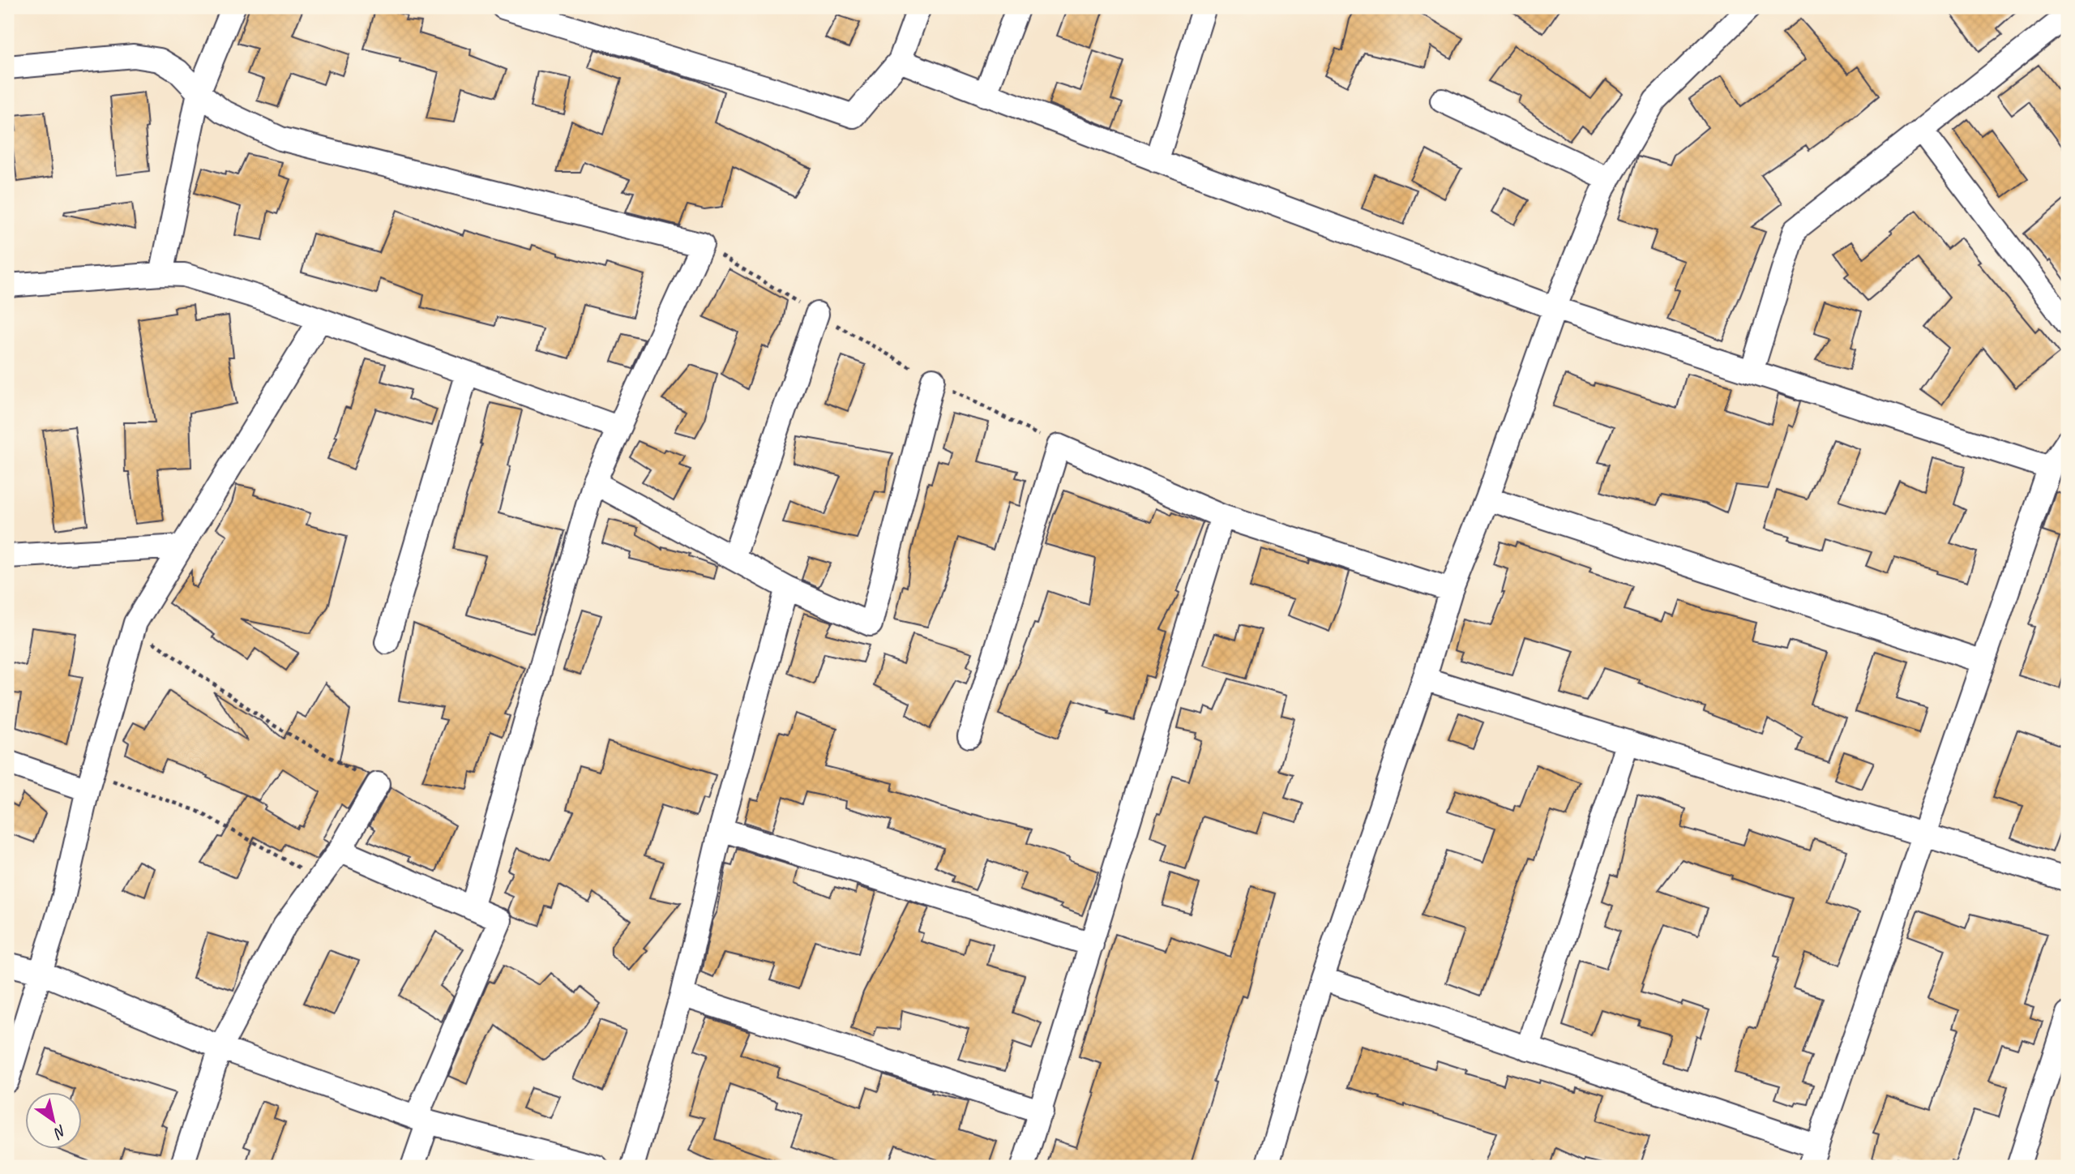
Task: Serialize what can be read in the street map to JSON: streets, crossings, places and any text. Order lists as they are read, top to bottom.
{
  "north": "bottom right"
}
